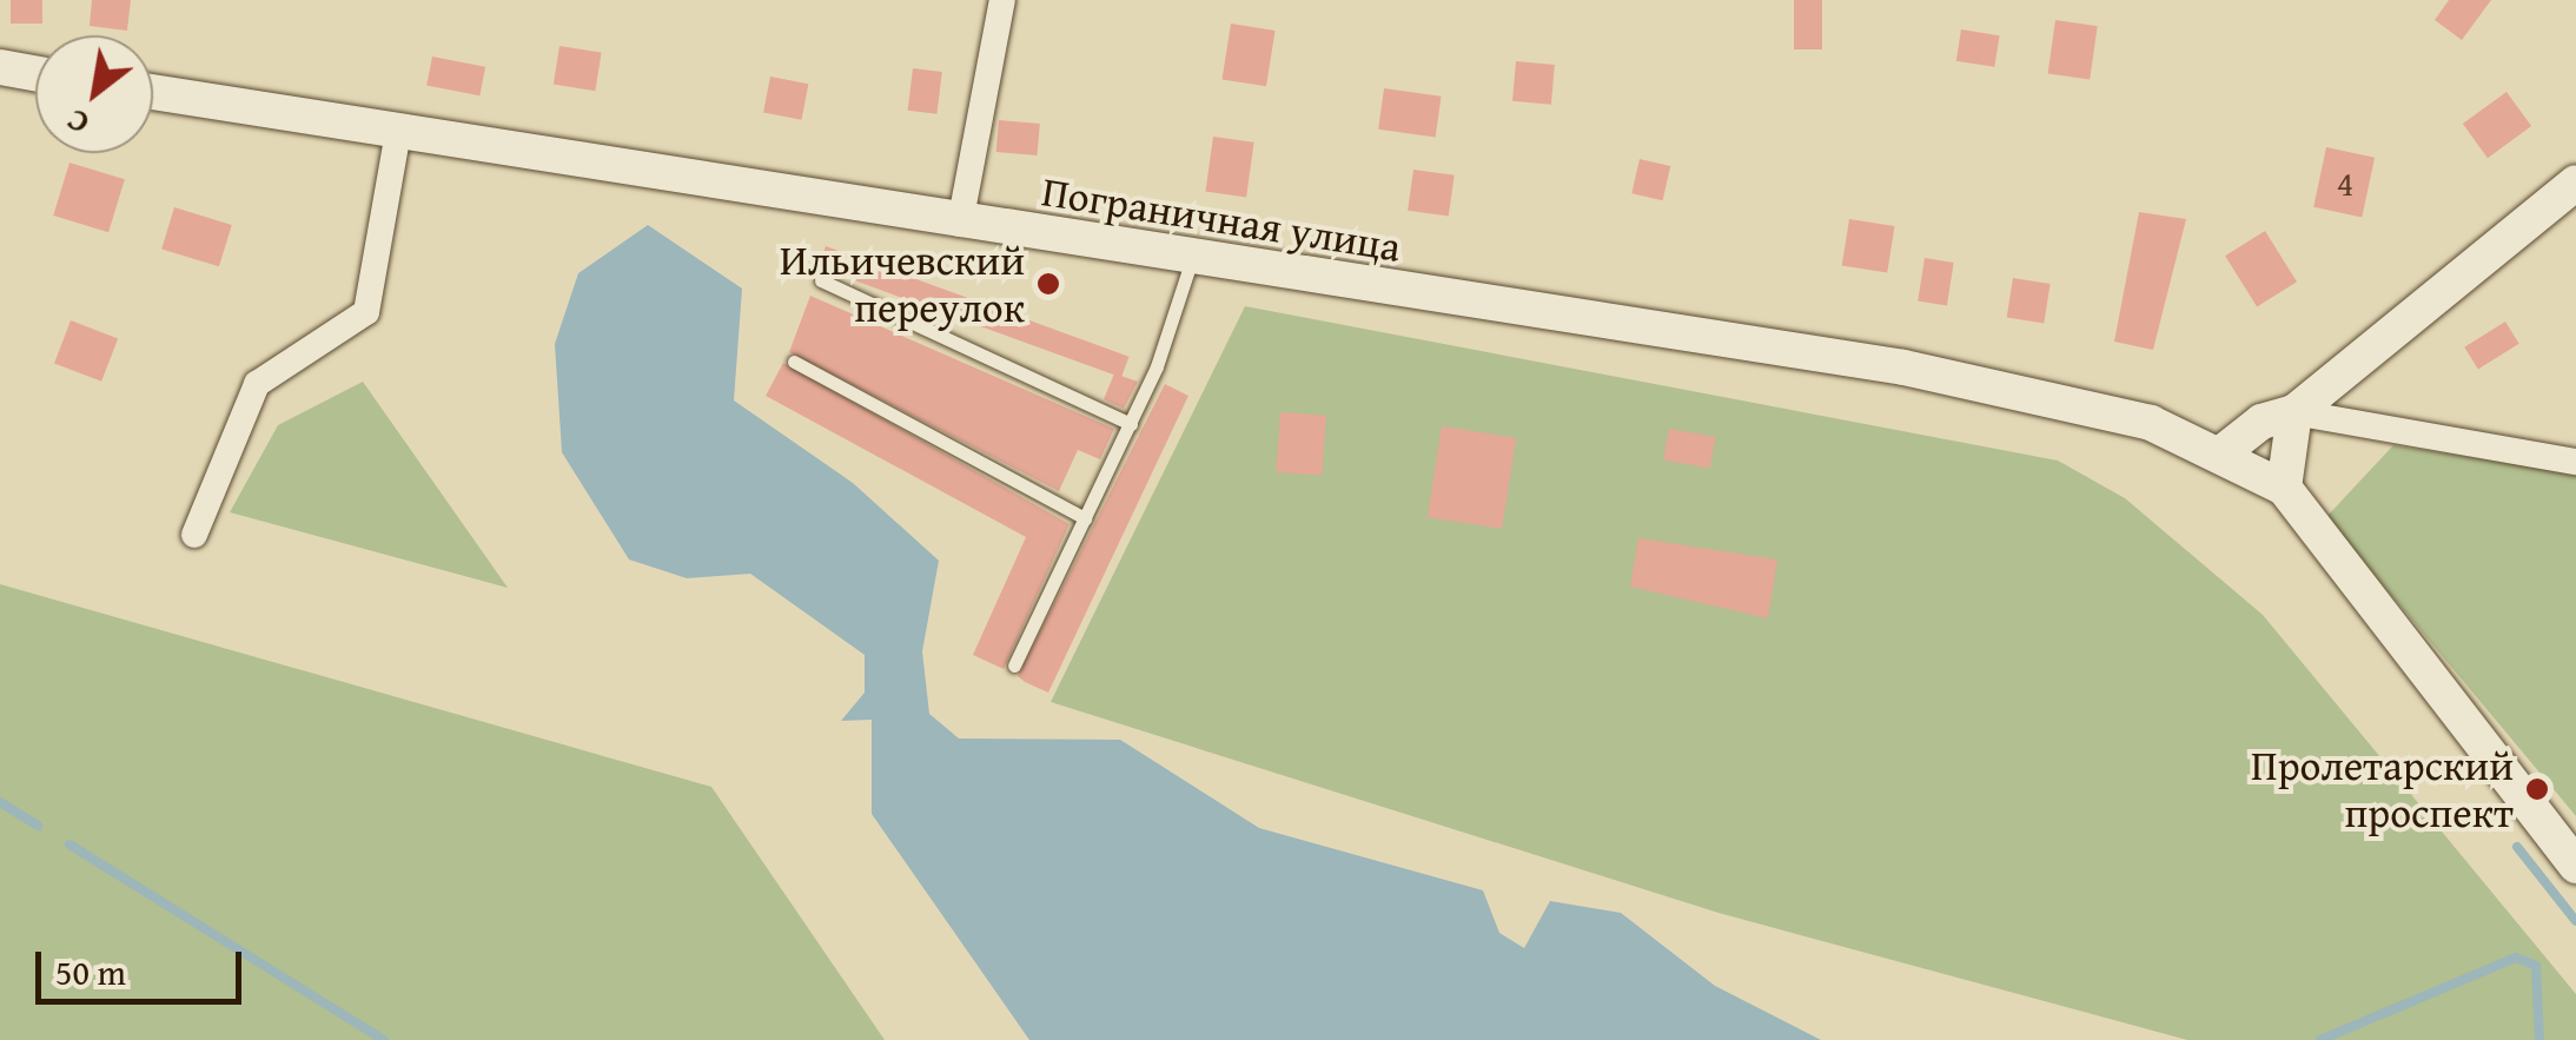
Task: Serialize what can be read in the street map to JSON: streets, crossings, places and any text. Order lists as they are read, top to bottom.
{
  "streets": {
    "main road": ["Пограничная улица"]
  },
  "places": ["Ильичевский переулок", "Пролетарский проспект"],
  "house_numbers": ["4"],
  "scale_bar": "50 m",
  "north": "bottom left"
}
